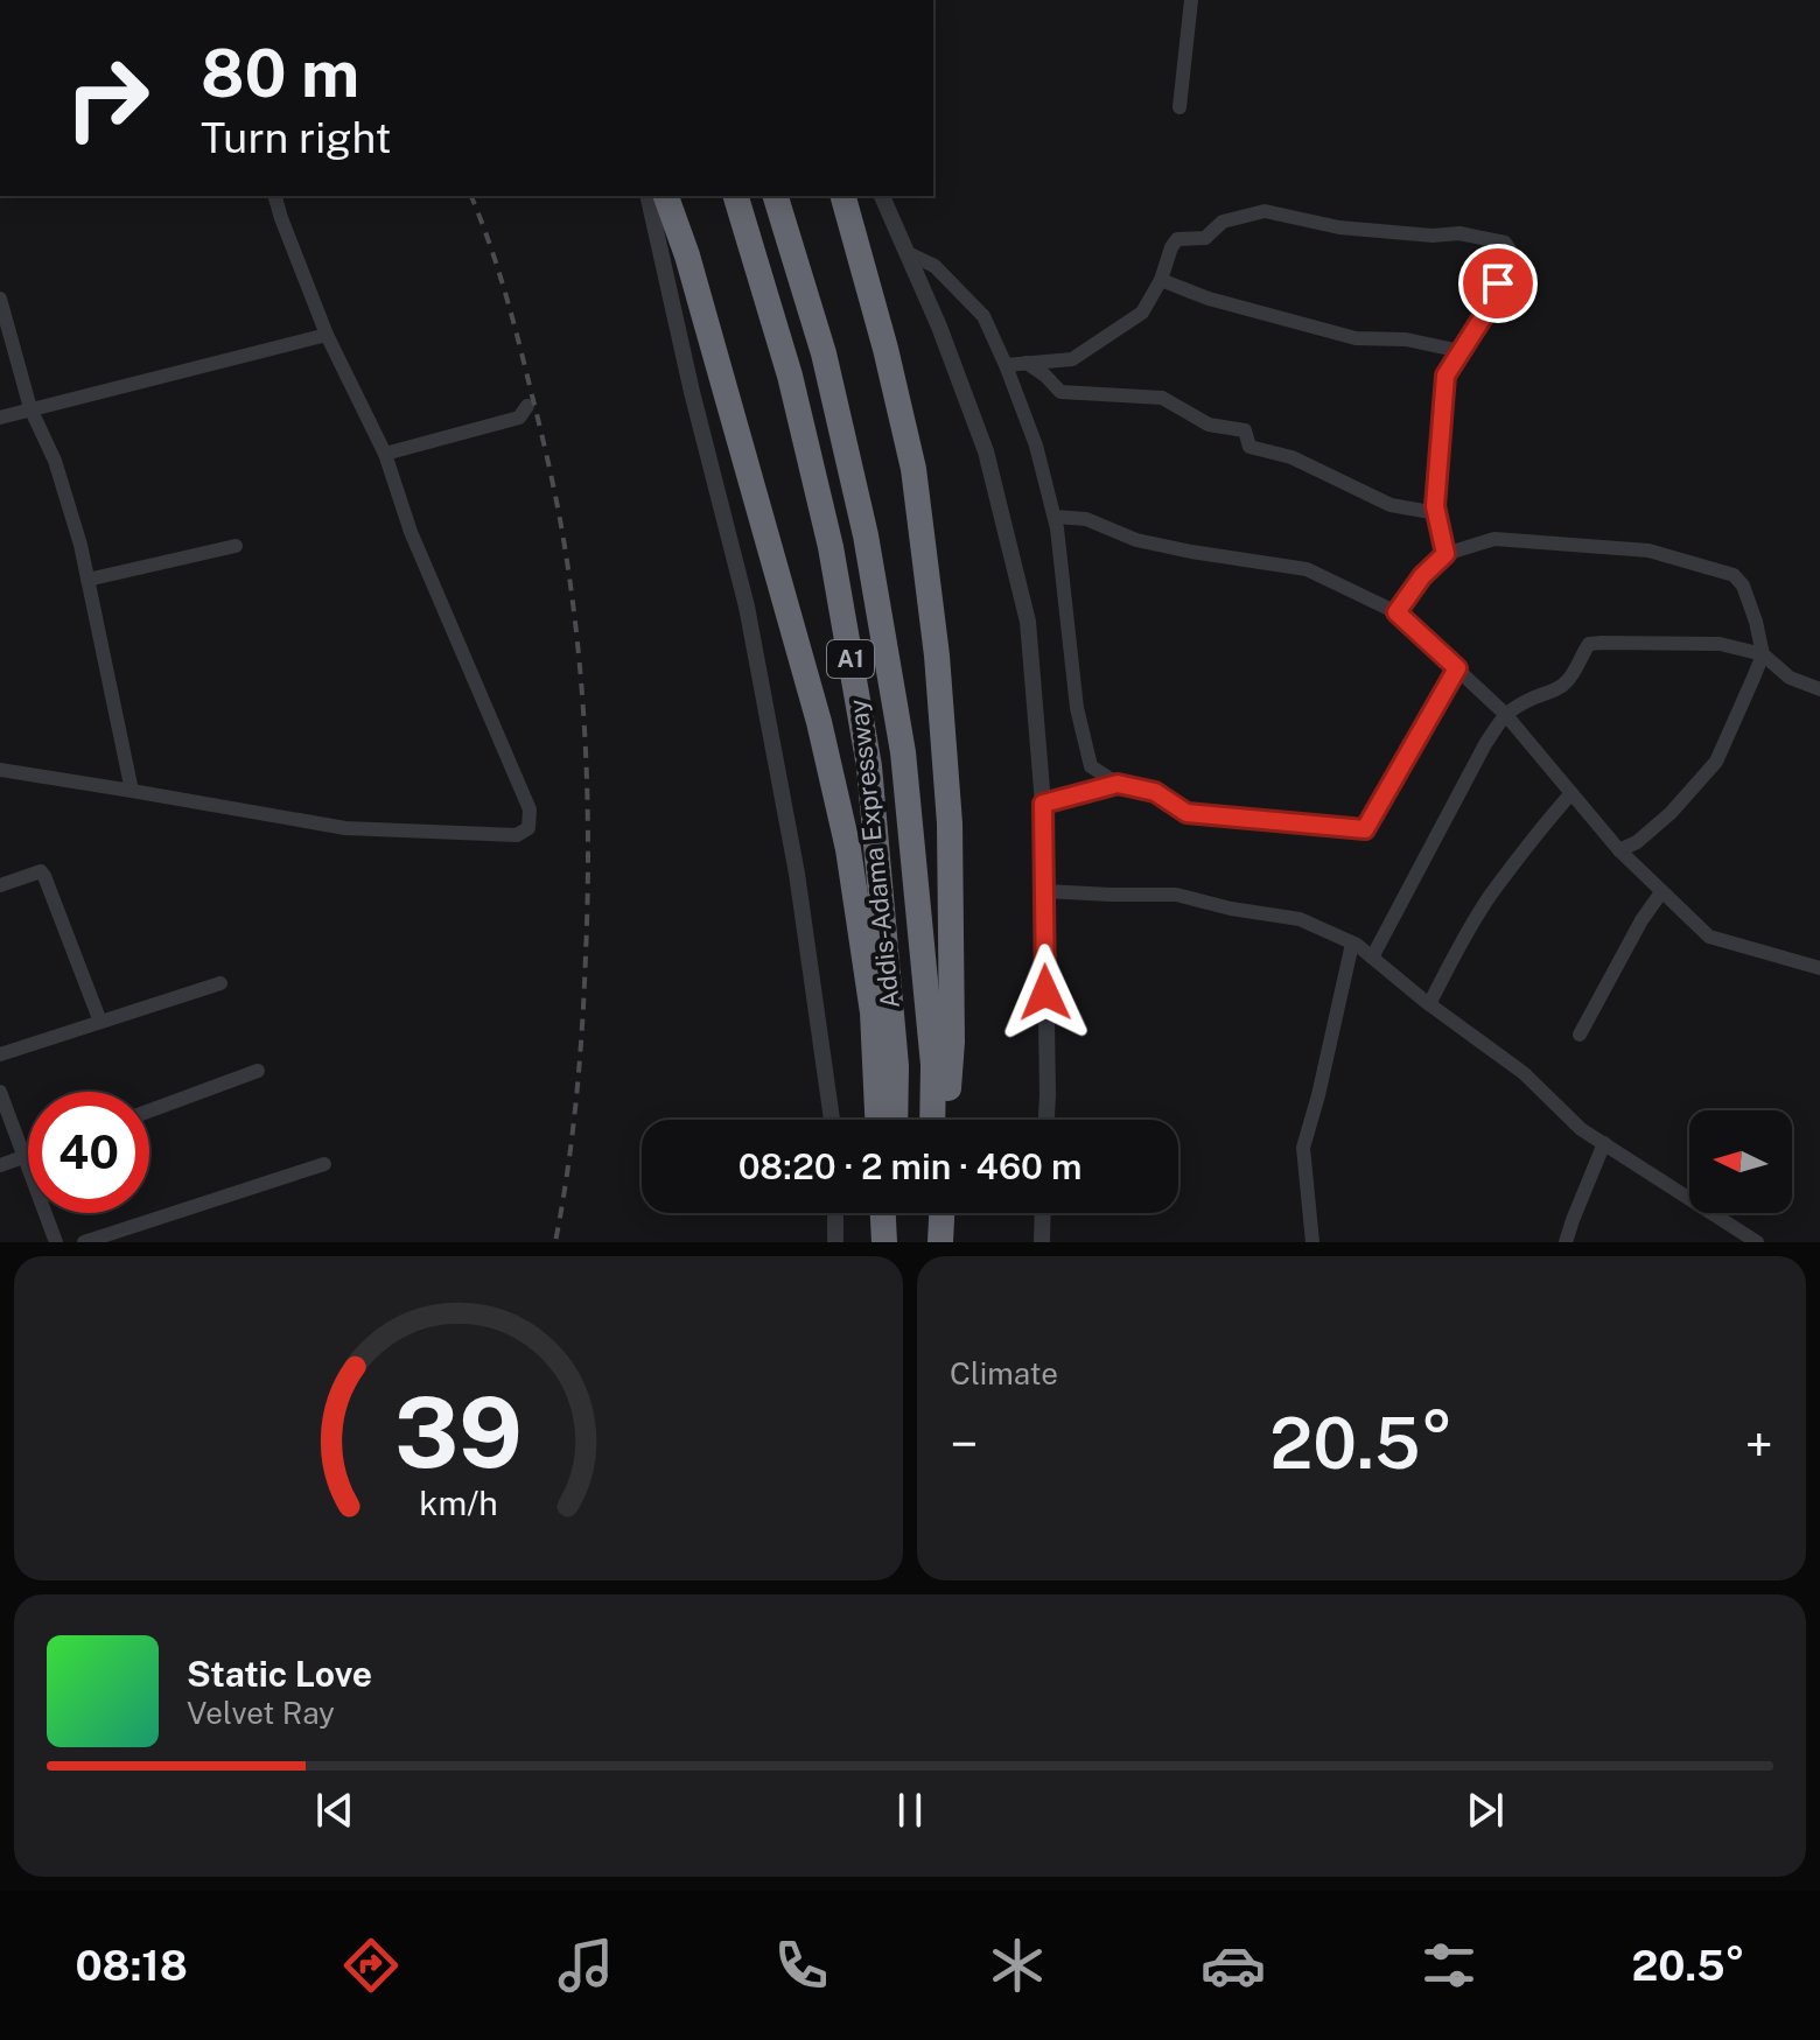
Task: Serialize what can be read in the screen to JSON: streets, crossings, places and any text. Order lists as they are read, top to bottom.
{
  "streets": {
    "highway": ["A1", "Addis-Adama Expressway"]
  },
  "north": "left",
  "page": {
    "turn": ["80 m", "Turn right"],
    "limit": "40",
    "trip": "08:20 · 2 min · 460 m",
    "tile": "Climate",
    "heat": ["−", "20.5°", "+"],
    "song": ["Static Love", "Velvet Ray"],
    "tabs": ["08:18", "20.5°"],
    "gauge": ["39", "km/h"]
  }
}
